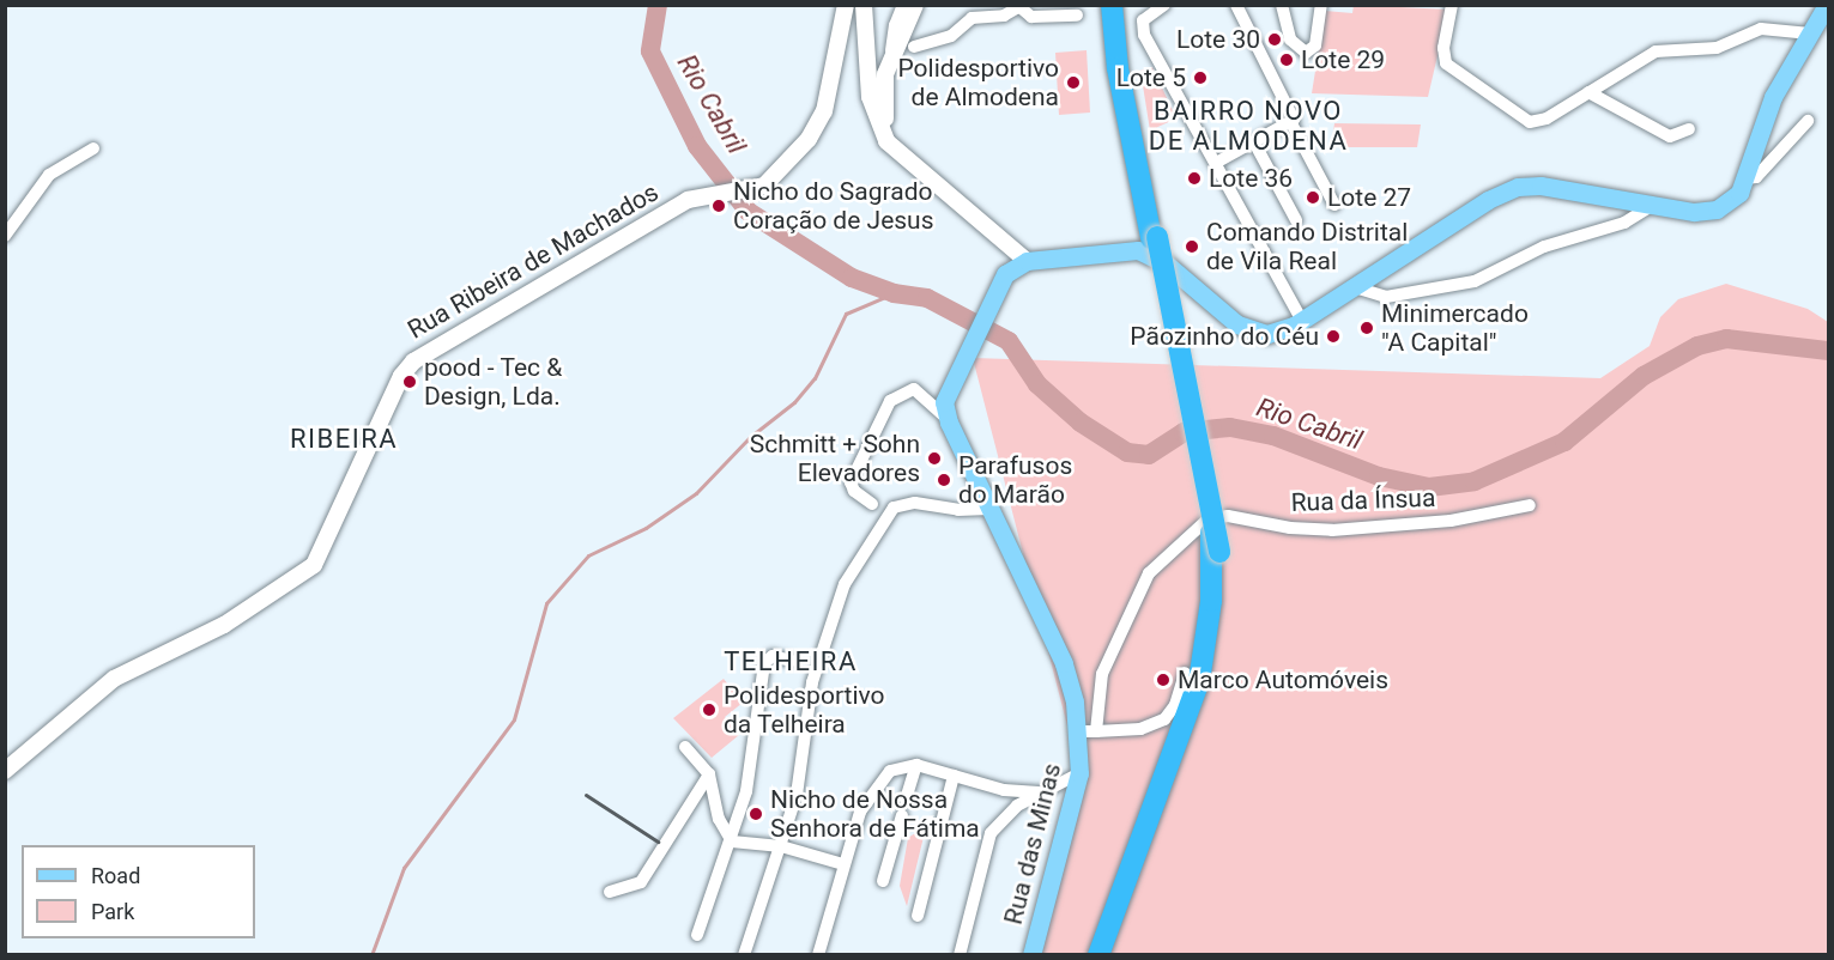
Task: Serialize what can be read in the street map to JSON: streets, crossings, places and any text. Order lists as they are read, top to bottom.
{
  "streets": {
    "main road": ["Rua Ribeira de Machados", "Rua das Minas"],
    "street": ["Rua da Ínsua"]
  },
  "crossings": [
    ["Rua da Ínsua", "Rua das Minas"]
  ],
  "districts": ["BAIRRO NOVO DE ALMODENA", "RIBEIRA", "TELHEIRA"],
  "water": ["Rio Cabril"],
  "places": [
    "Lote 30",
    "Lote 29",
    "Lote 5",
    "Polidesportivo de Almodena",
    "Lote 36",
    "Lote 27",
    "Nicho do Sagrado Coração de Jesus",
    "Comando Distrital de Vila Real",
    "Minimercado \"A Capital\"",
    "Pãozinho do Céu",
    "pood - Tec & Design, Lda.",
    "Schmitt + Sohn Elevadores",
    "Parafusos do Marão",
    "Marco Automóveis",
    "Polidesportivo da Telheira",
    "Nicho de Nossa Senhora de Fátima"
  ],
  "legend": ["Road", "Park"]
}
